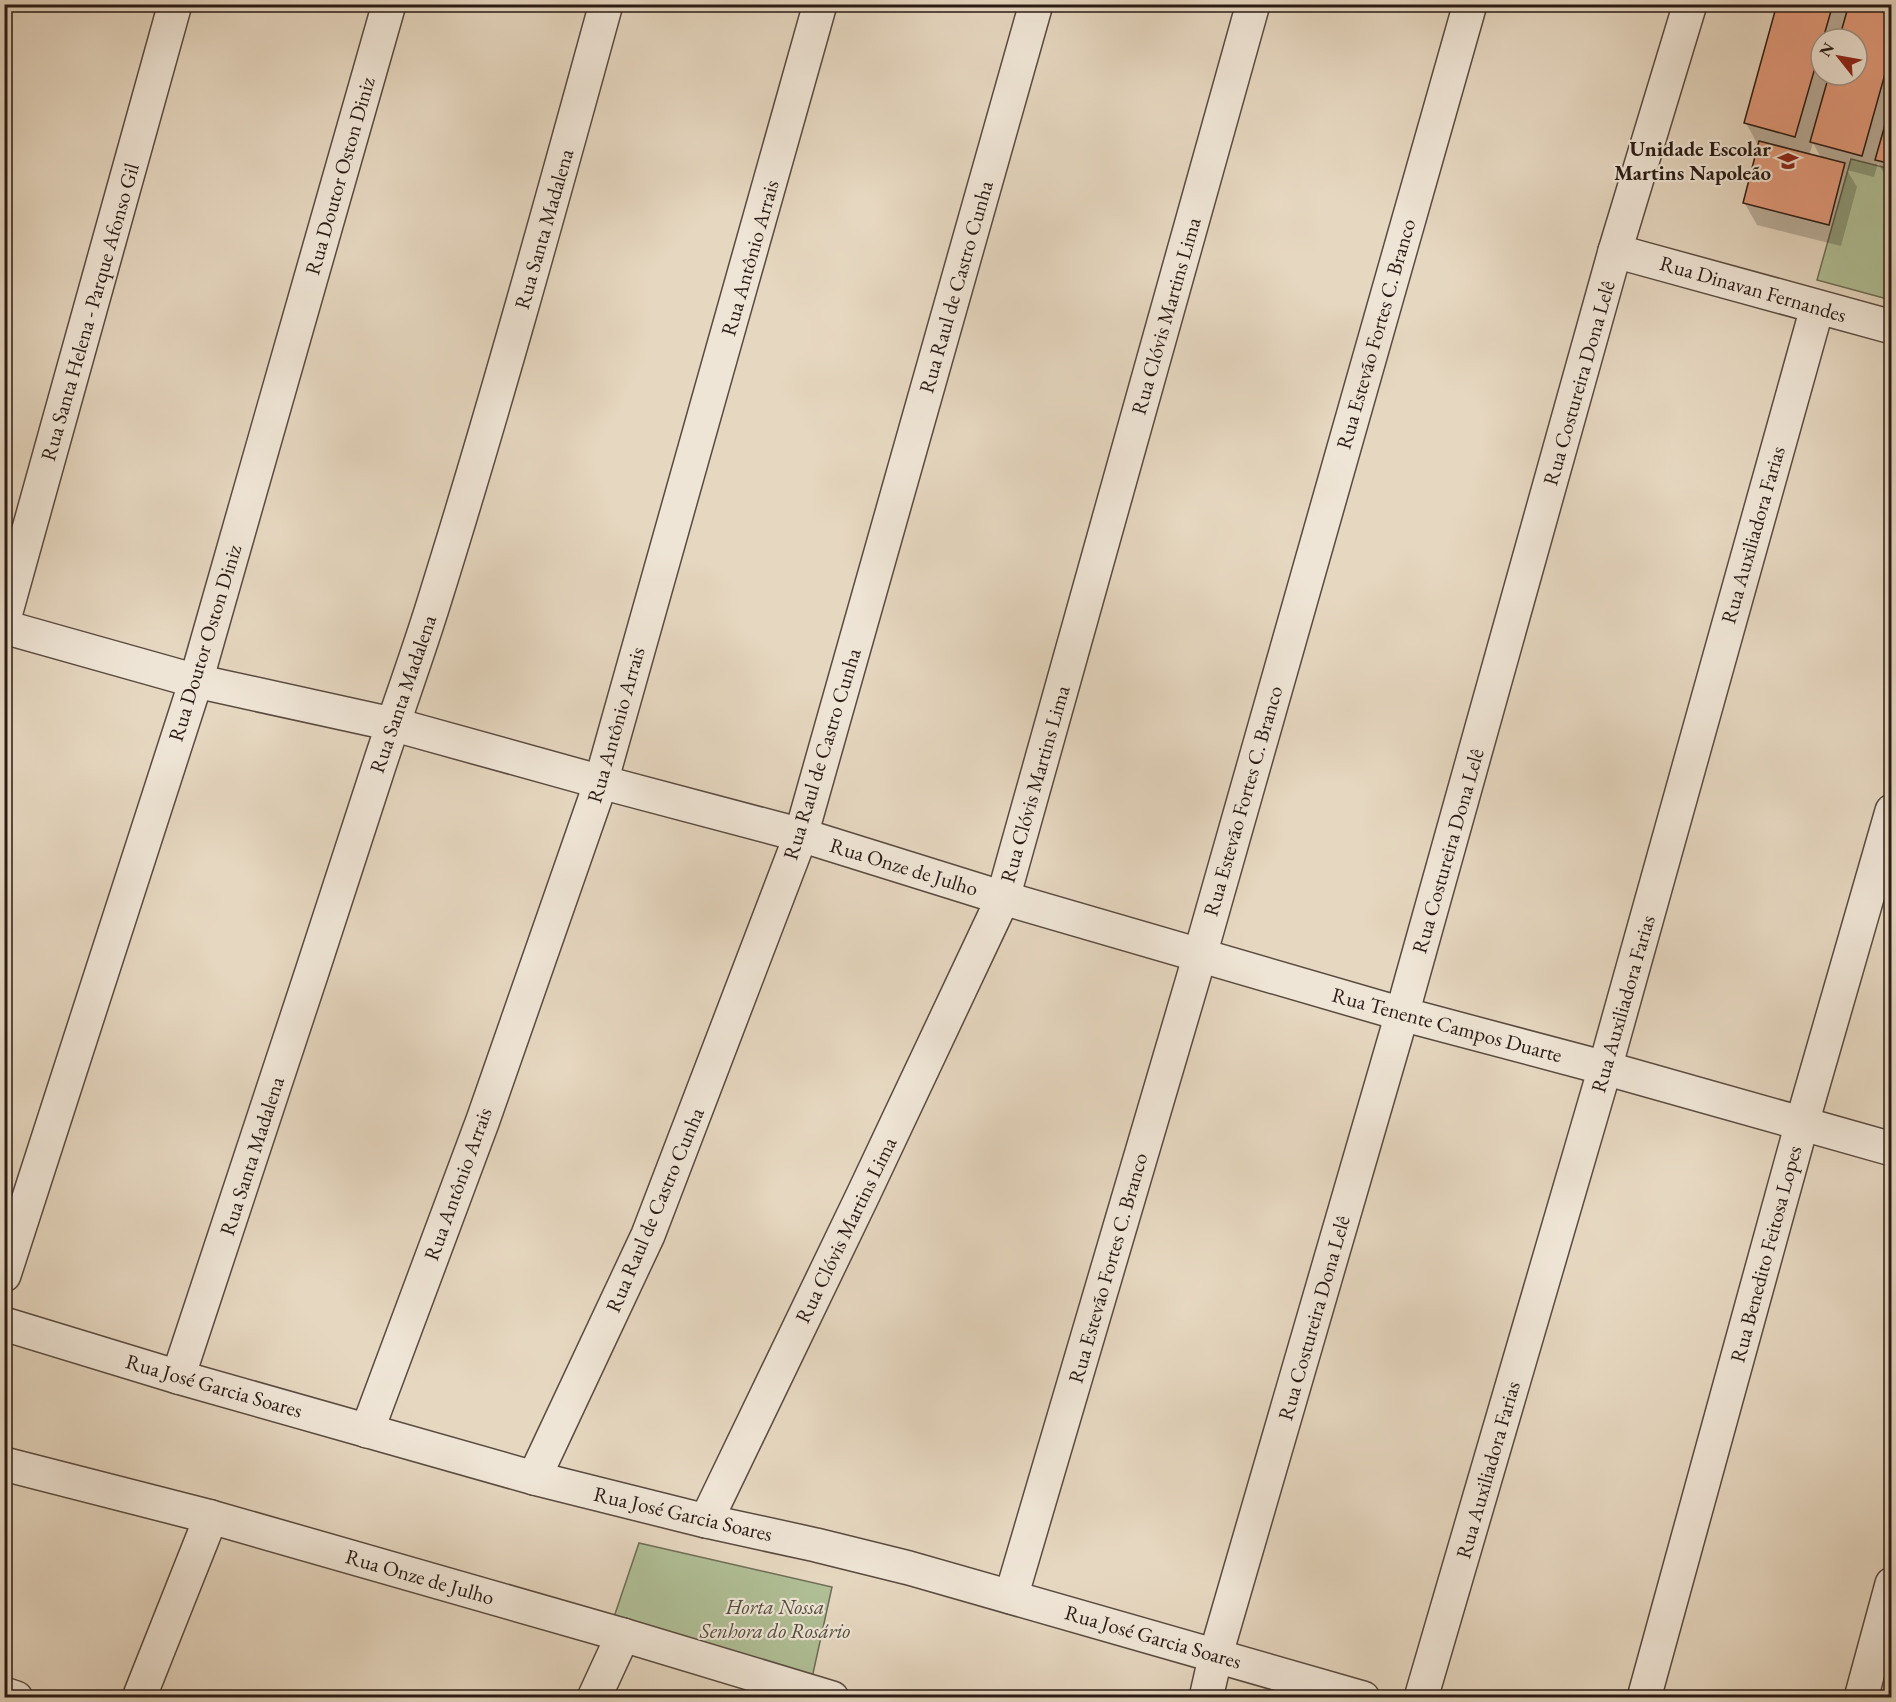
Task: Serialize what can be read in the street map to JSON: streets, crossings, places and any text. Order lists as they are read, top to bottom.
{
  "streets": {
    "street": [
      "Rua Doutor Oston Diniz",
      "Rua Santa Madalena",
      "Rua Antônio Arrais",
      "Rua Raul de Castro Cunha",
      "Rua Dinavan Fernandes",
      "Rua Santa Helena - Parque Afonso Gil",
      "Rua Clóvis Martins Lima",
      "Rua Estevão Fortes C. Branco",
      "Rua Costureira Dona Lelê",
      "Rua Auxiliadora Farias",
      "Rua Onze de Julho",
      "Rua Tenente Campos Duarte",
      "Rua Benedito Feitosa Lopes",
      "Rua José Garcia Soares"
    ]
  },
  "crossings": [
    ["Rua Doutor Oston Diniz", "Rua Onze de Julho"],
    ["Rua Santa Madalena", "Rua Onze de Julho"],
    ["Rua Santa Madalena", "Rua José Garcia Soares"],
    ["Rua Antônio Arrais", "Rua Onze de Julho"],
    ["Rua Antônio Arrais", "Rua José Garcia Soares"],
    ["Rua Raul de Castro Cunha", "Rua Onze de Julho"],
    ["Rua Raul de Castro Cunha", "Rua José Garcia Soares"],
    ["Rua Dinavan Fernandes", "Rua Costureira Dona Lelê"],
    ["Rua Dinavan Fernandes", "Rua Auxiliadora Farias"],
    ["Rua Clóvis Martins Lima", "Rua Onze de Julho"],
    ["Rua Clóvis Martins Lima", "Rua Tenente Campos Duarte"],
    ["Rua Clóvis Martins Lima", "Rua José Garcia Soares"],
    ["Rua Estevão Fortes C. Branco", "Rua Tenente Campos Duarte"],
    ["Rua Estevão Fortes C. Branco", "Rua José Garcia Soares"],
    ["Rua Costureira Dona Lelê", "Rua Tenente Campos Duarte"],
    ["Rua Costureira Dona Lelê", "Rua José Garcia Soares"],
    ["Rua Auxiliadora Farias", "Rua Tenente Campos Duarte"],
    ["Rua Onze de Julho", "Rua Tenente Campos Duarte"],
    ["Rua Tenente Campos Duarte", "Rua Benedito Feitosa Lopes"]
  ],
  "parks": ["Horta Nossa Senhora do Rosário"],
  "places": {
    "school or university": ["Unidade Escolar Martins Napoleão"]
  },
  "north": "top left"
}
